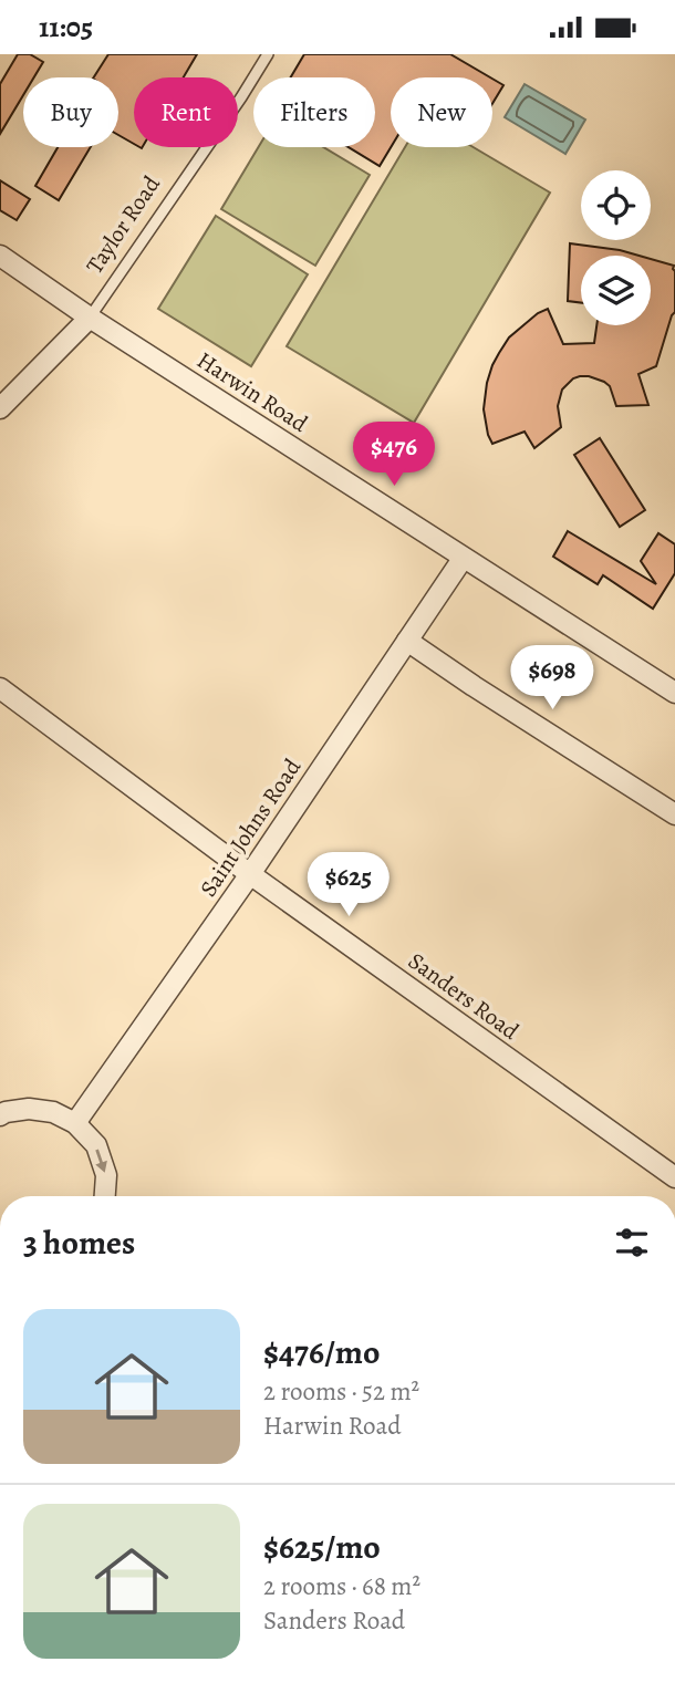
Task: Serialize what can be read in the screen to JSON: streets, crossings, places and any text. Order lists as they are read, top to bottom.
{
  "streets": {
    "street": [
      "Taylor Road",
      "Harwin Road",
      "Saint Johns Road",
      "Sanders Road"
    ]
  },
  "crossings": [
    ["Taylor Road", "Harwin Road"],
    ["Harwin Road", "Saint Johns Road"],
    ["Saint Johns Road", "Sanders Road"]
  ],
  "page": {
    "status": "11:05",
    "chip": [
      "Buy",
      "Rent",
      "Filters",
      "New"
    ],
    "price": ["$476", "$698", "$625"],
    "heading": "3 homes",
    "list": [
      {
        "name": "$476/mo",
        "note": "2 rooms · 52 m² · Harwin Road"
      },
      {
        "name": "$625/mo",
        "note": "2 rooms · 68 m² · Sanders Road"
      }
    ]
  }
}
